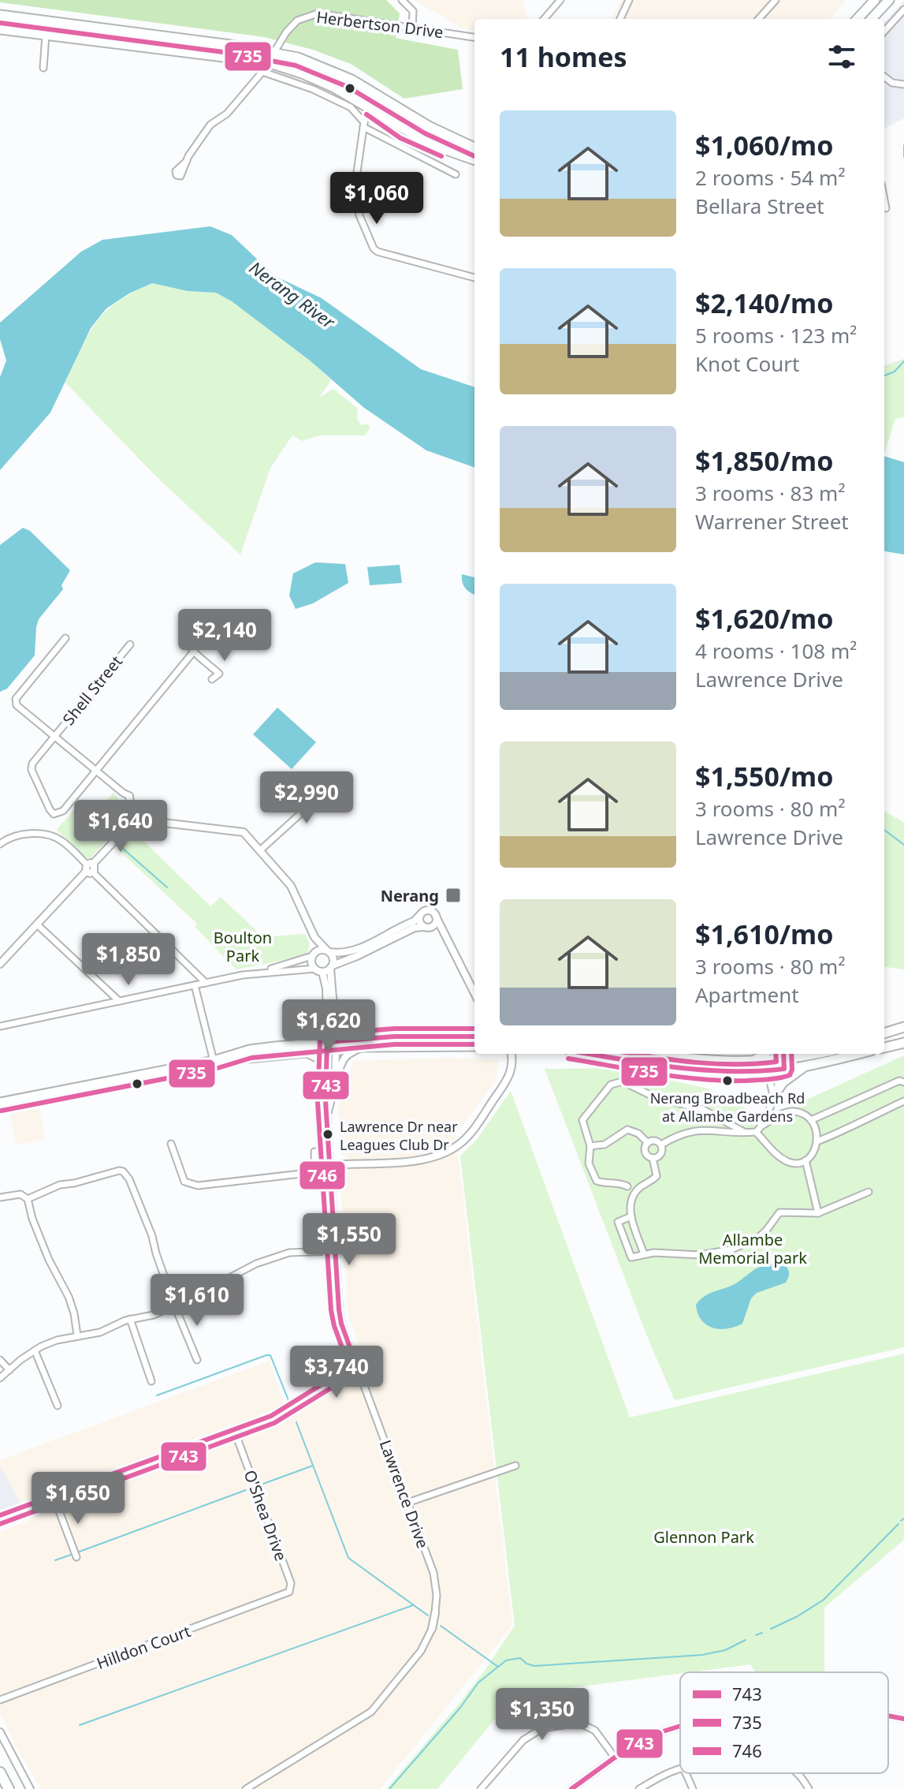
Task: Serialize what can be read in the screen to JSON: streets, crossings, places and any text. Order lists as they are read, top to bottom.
{
  "streets": {
    "street": [
      "Herbertson Drive",
      "Shell Street",
      "Lawrence Drive",
      "O'Shea Drive",
      "Hilldon Court"
    ]
  },
  "crossings": [
    ["O'Shea Drive", "Hilldon Court"]
  ],
  "water": ["Nerang River"],
  "parks": ["Boulton Park", "Allambe Memorial park", "Glennon Park"],
  "places": {
    "transit": ["Nerang"],
    "other": ["Nerang Broadbeach Rd at Allambe Gardens", "Lawrence Dr near Leagues Club Dr"]
  },
  "lines": ["transit line 735", "transit line 746", "transit line 743"],
  "legend": ["743", "735", "746"],
  "page": {
    "heading": "11 homes",
    "list": [
      {
        "name": "$1,060/mo",
        "note": "2 rooms · 54 m² · Bellara Street"
      },
      {
        "name": "$2,140/mo",
        "note": "5 rooms · 123 m² · Knot Court"
      },
      {
        "name": "$1,850/mo",
        "note": "3 rooms · 83 m² · Warrener Street"
      },
      {
        "name": "$1,620/mo",
        "note": "4 rooms · 108 m² · Lawrence Drive"
      },
      {
        "name": "$1,550/mo",
        "note": "3 rooms · 80 m² · Lawrence Drive"
      },
      {
        "name": "$1,610/mo",
        "note": "3 rooms · 80 m² · Apartment"
      }
    ],
    "price": [
      "$1,060",
      "$2,140",
      "$2,990",
      "$1,640",
      "$1,850",
      "$1,620",
      "$1,550",
      "$1,610",
      "$3,740",
      "$1,650",
      "$1,350"
    ]
  }
}
